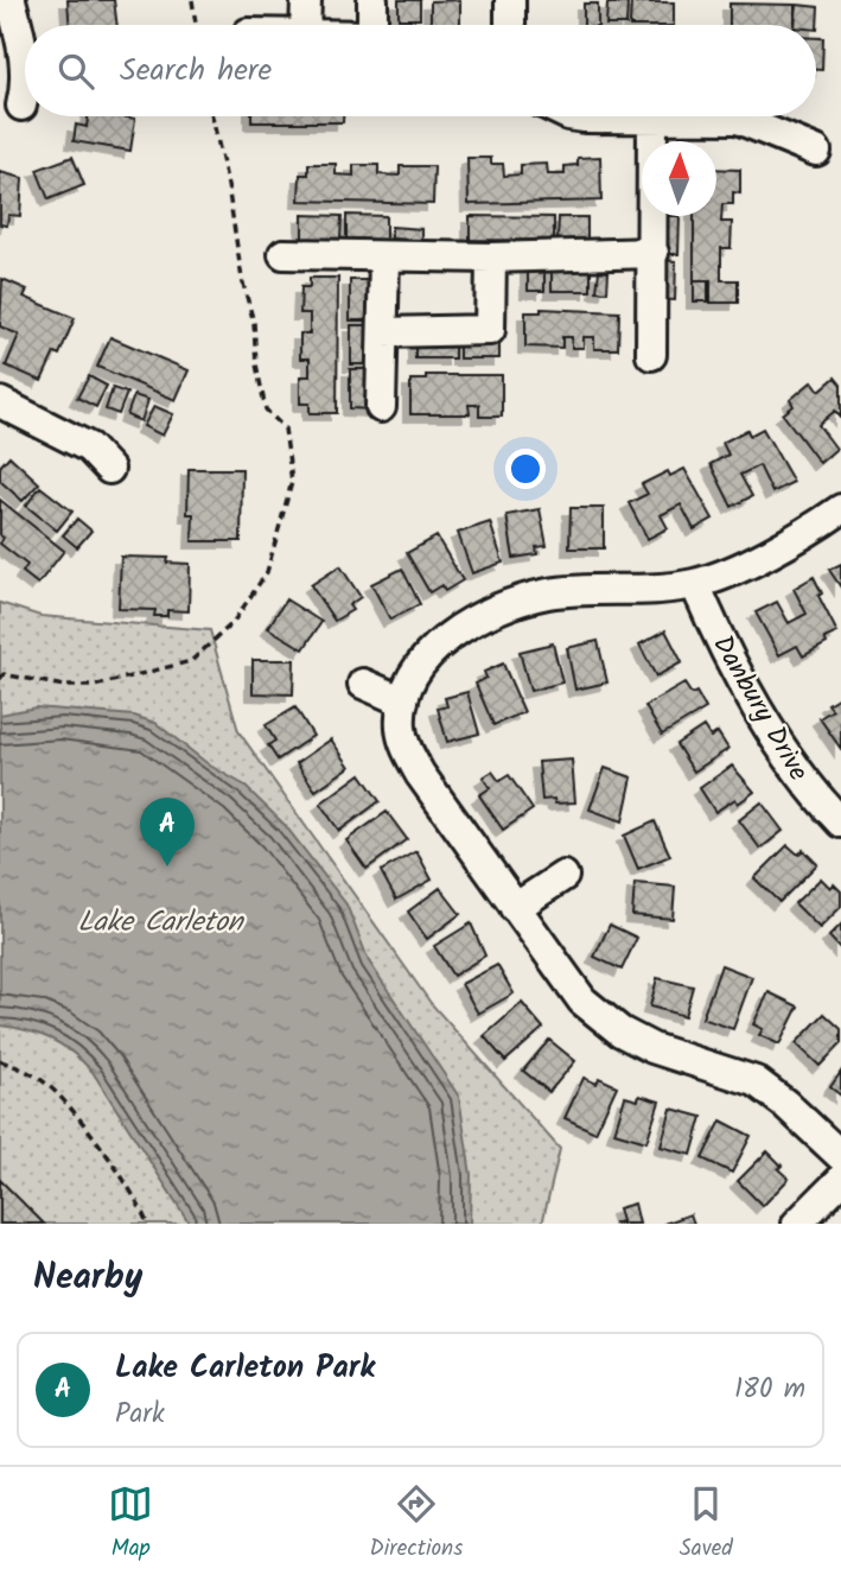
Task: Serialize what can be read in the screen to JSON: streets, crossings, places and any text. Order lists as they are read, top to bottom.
{
  "streets": {
    "street": ["Danbury Drive"]
  },
  "water": ["Lake Carleton"],
  "north": "top",
  "page": {
    "search": "Search here",
    "pins": "A",
    "heading": "Nearby",
    "list": [
      {
        "mark": "A",
        "name": "Lake Carleton Park",
        "note": "Park",
        "value": "180 m"
      }
    ],
    "nav": ["Map", "Directions", "Saved"]
  }
}
